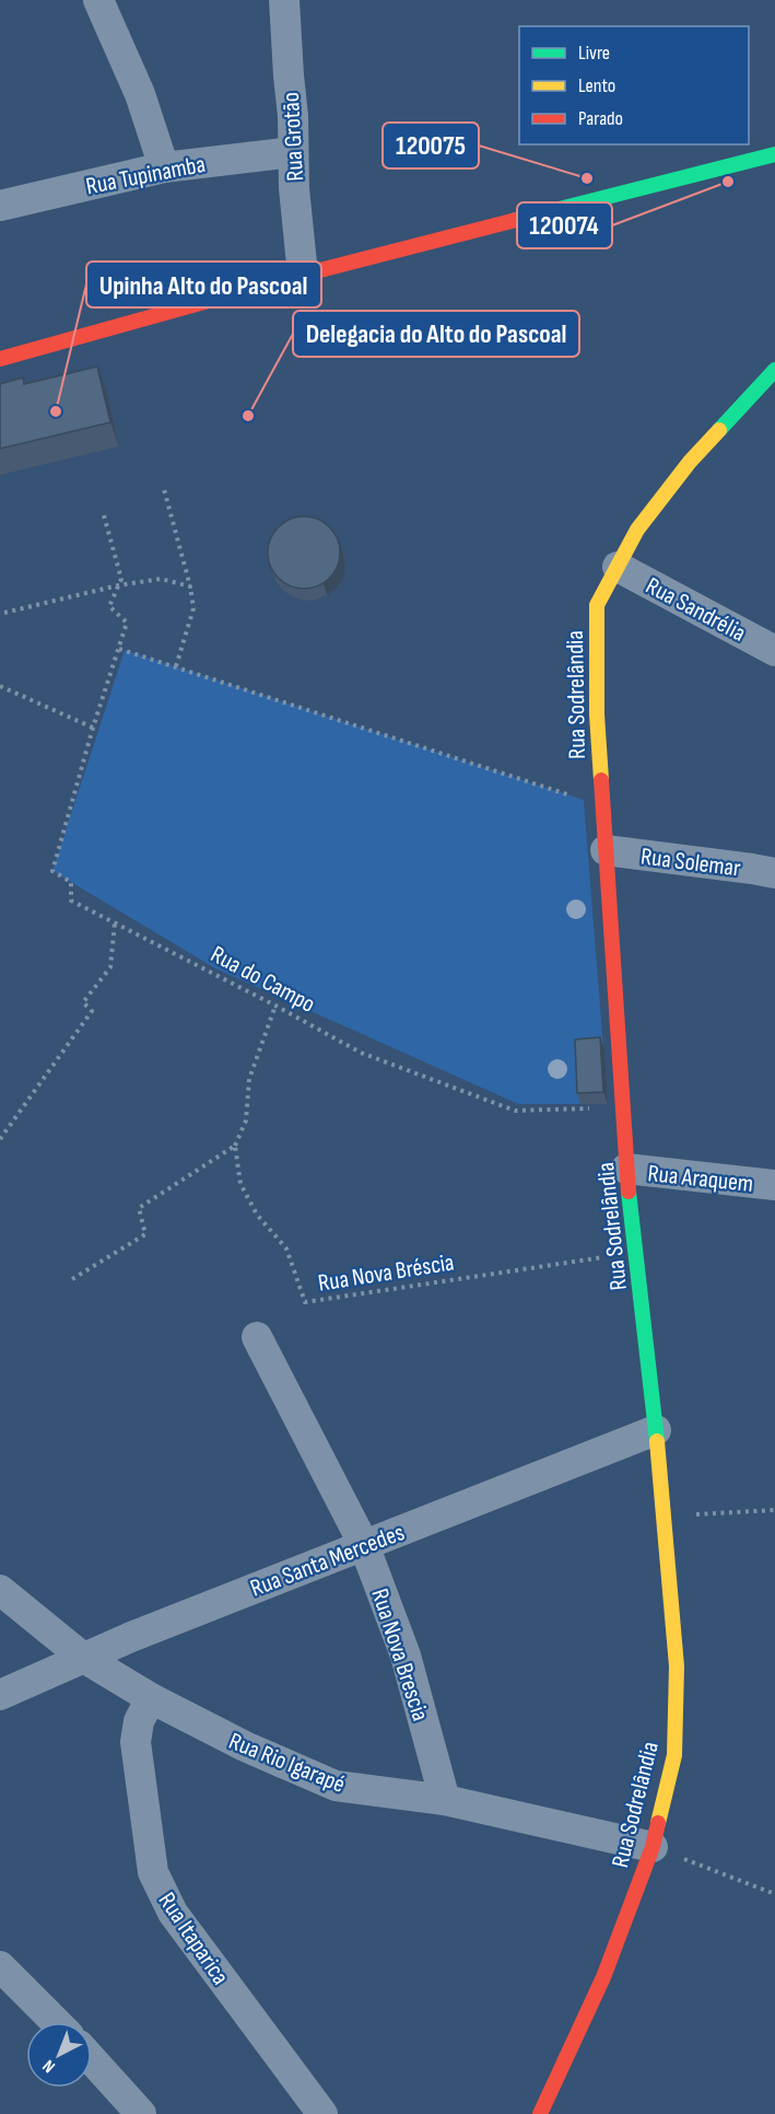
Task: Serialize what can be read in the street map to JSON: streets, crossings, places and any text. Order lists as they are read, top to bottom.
{
  "streets": {
    "street": [
      "Rua Grotão",
      "Rua Tupinamba",
      "Rua Sandrélia",
      "Rua Sodrelândia",
      "Rua Solemar",
      "Rua Araquem",
      "Rua Santa Mercedes",
      "Rua Nova Brescia",
      "Rua Rio Igarapé",
      "Rua Itaparica"
    ],
    "path": ["Rua do Campo", "Rua Nova Bréscia"]
  },
  "crossings": [
    ["Rua Grotão", "Rua Tupinamba"],
    ["Rua Sandrélia", "Rua Sodrelândia"],
    ["Rua Sodrelândia", "Rua Solemar"],
    ["Rua Sodrelândia", "Rua do Campo"],
    ["Rua Sodrelândia", "Rua Araquem"],
    ["Rua Sodrelândia", "Rua Nova Bréscia"],
    ["Rua Sodrelândia", "Rua Santa Mercedes"],
    ["Rua Sodrelândia", "Rua Rio Igarapé"],
    ["Rua Santa Mercedes", "Rua Nova Brescia"],
    ["Rua Santa Mercedes", "Rua Rio Igarapé"],
    ["Rua Nova Brescia", "Rua Rio Igarapé"],
    ["Rua Rio Igarapé", "Rua Itaparica"]
  ],
  "places": [
    "120075",
    "120074",
    "Upinha Alto do Pascoal",
    "Delegacia do Alto do Pascoal"
  ],
  "legend": ["Livre", "Lento", "Parado"],
  "north": "bottom left"
}
